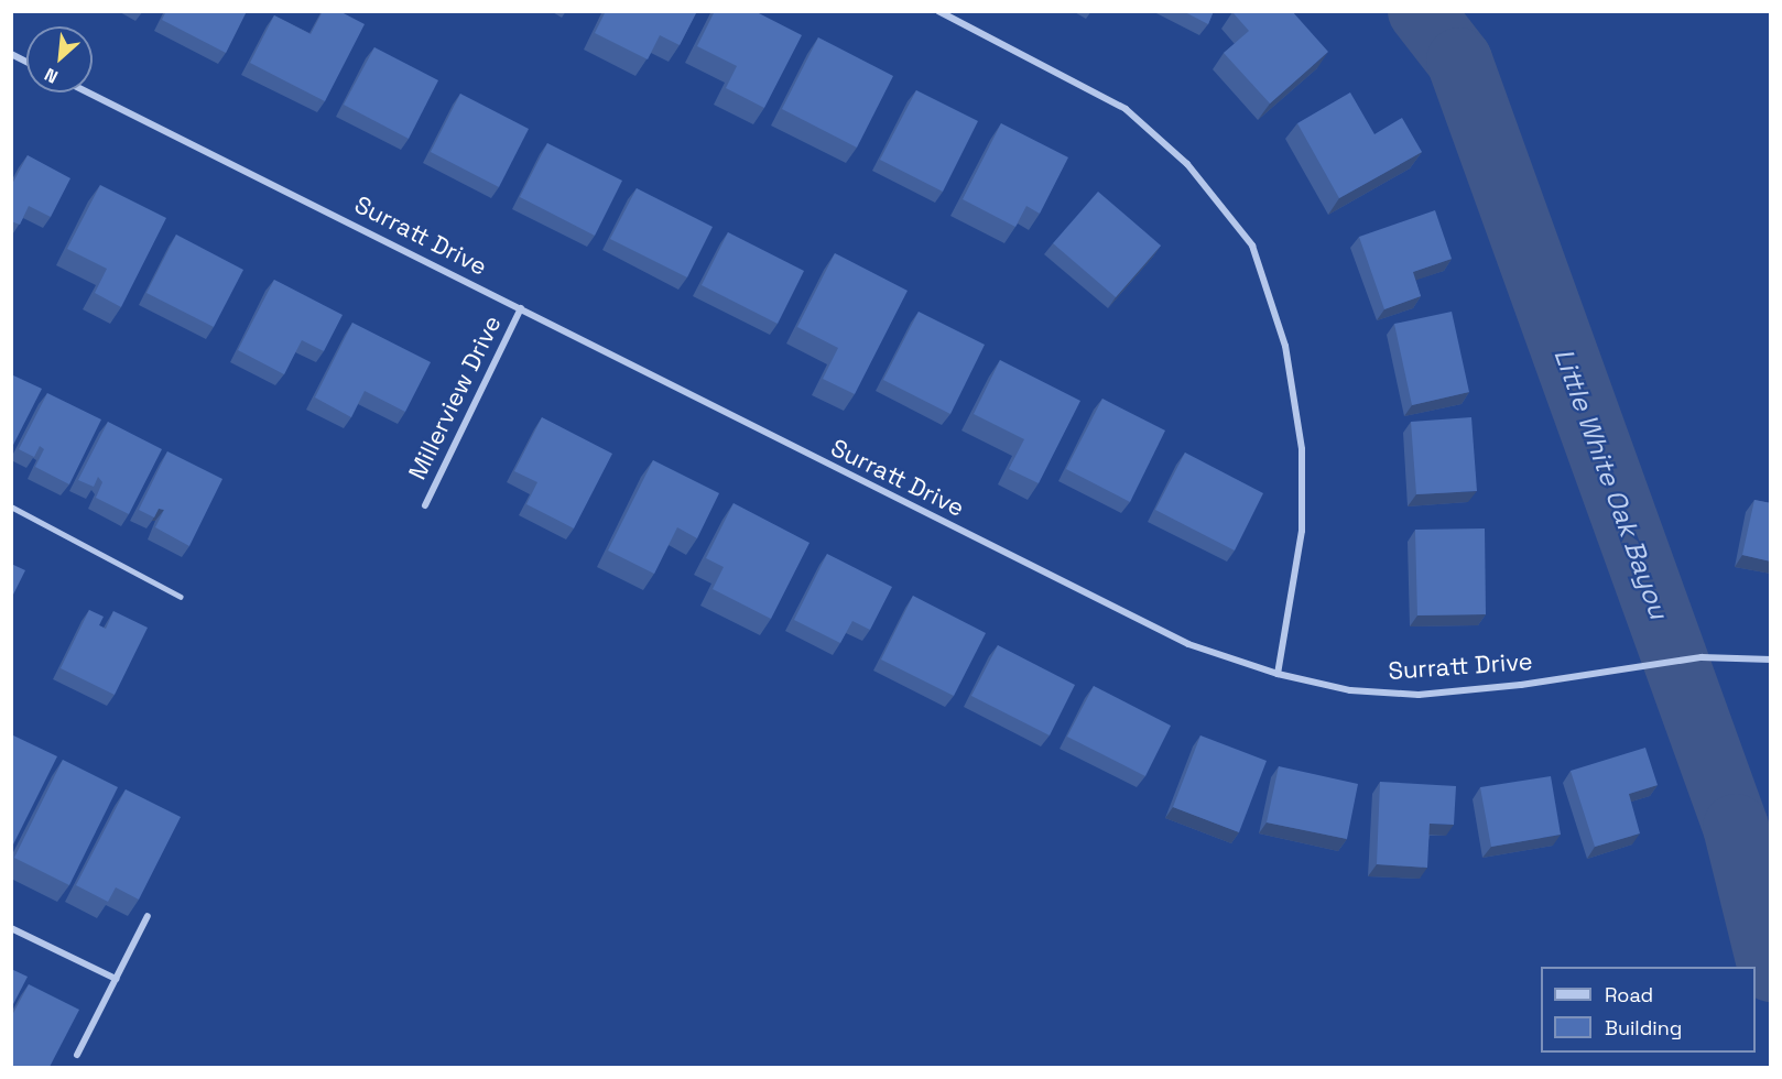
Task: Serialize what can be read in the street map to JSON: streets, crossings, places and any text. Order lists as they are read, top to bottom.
{
  "streets": {
    "street": ["Surratt Drive", "Millerview Drive"]
  },
  "crossings": [
    ["Surratt Drive", "Millerview Drive"]
  ],
  "water": ["Little White Oak Bayou"],
  "legend": ["Road", "Building"],
  "north": "bottom left"
}
